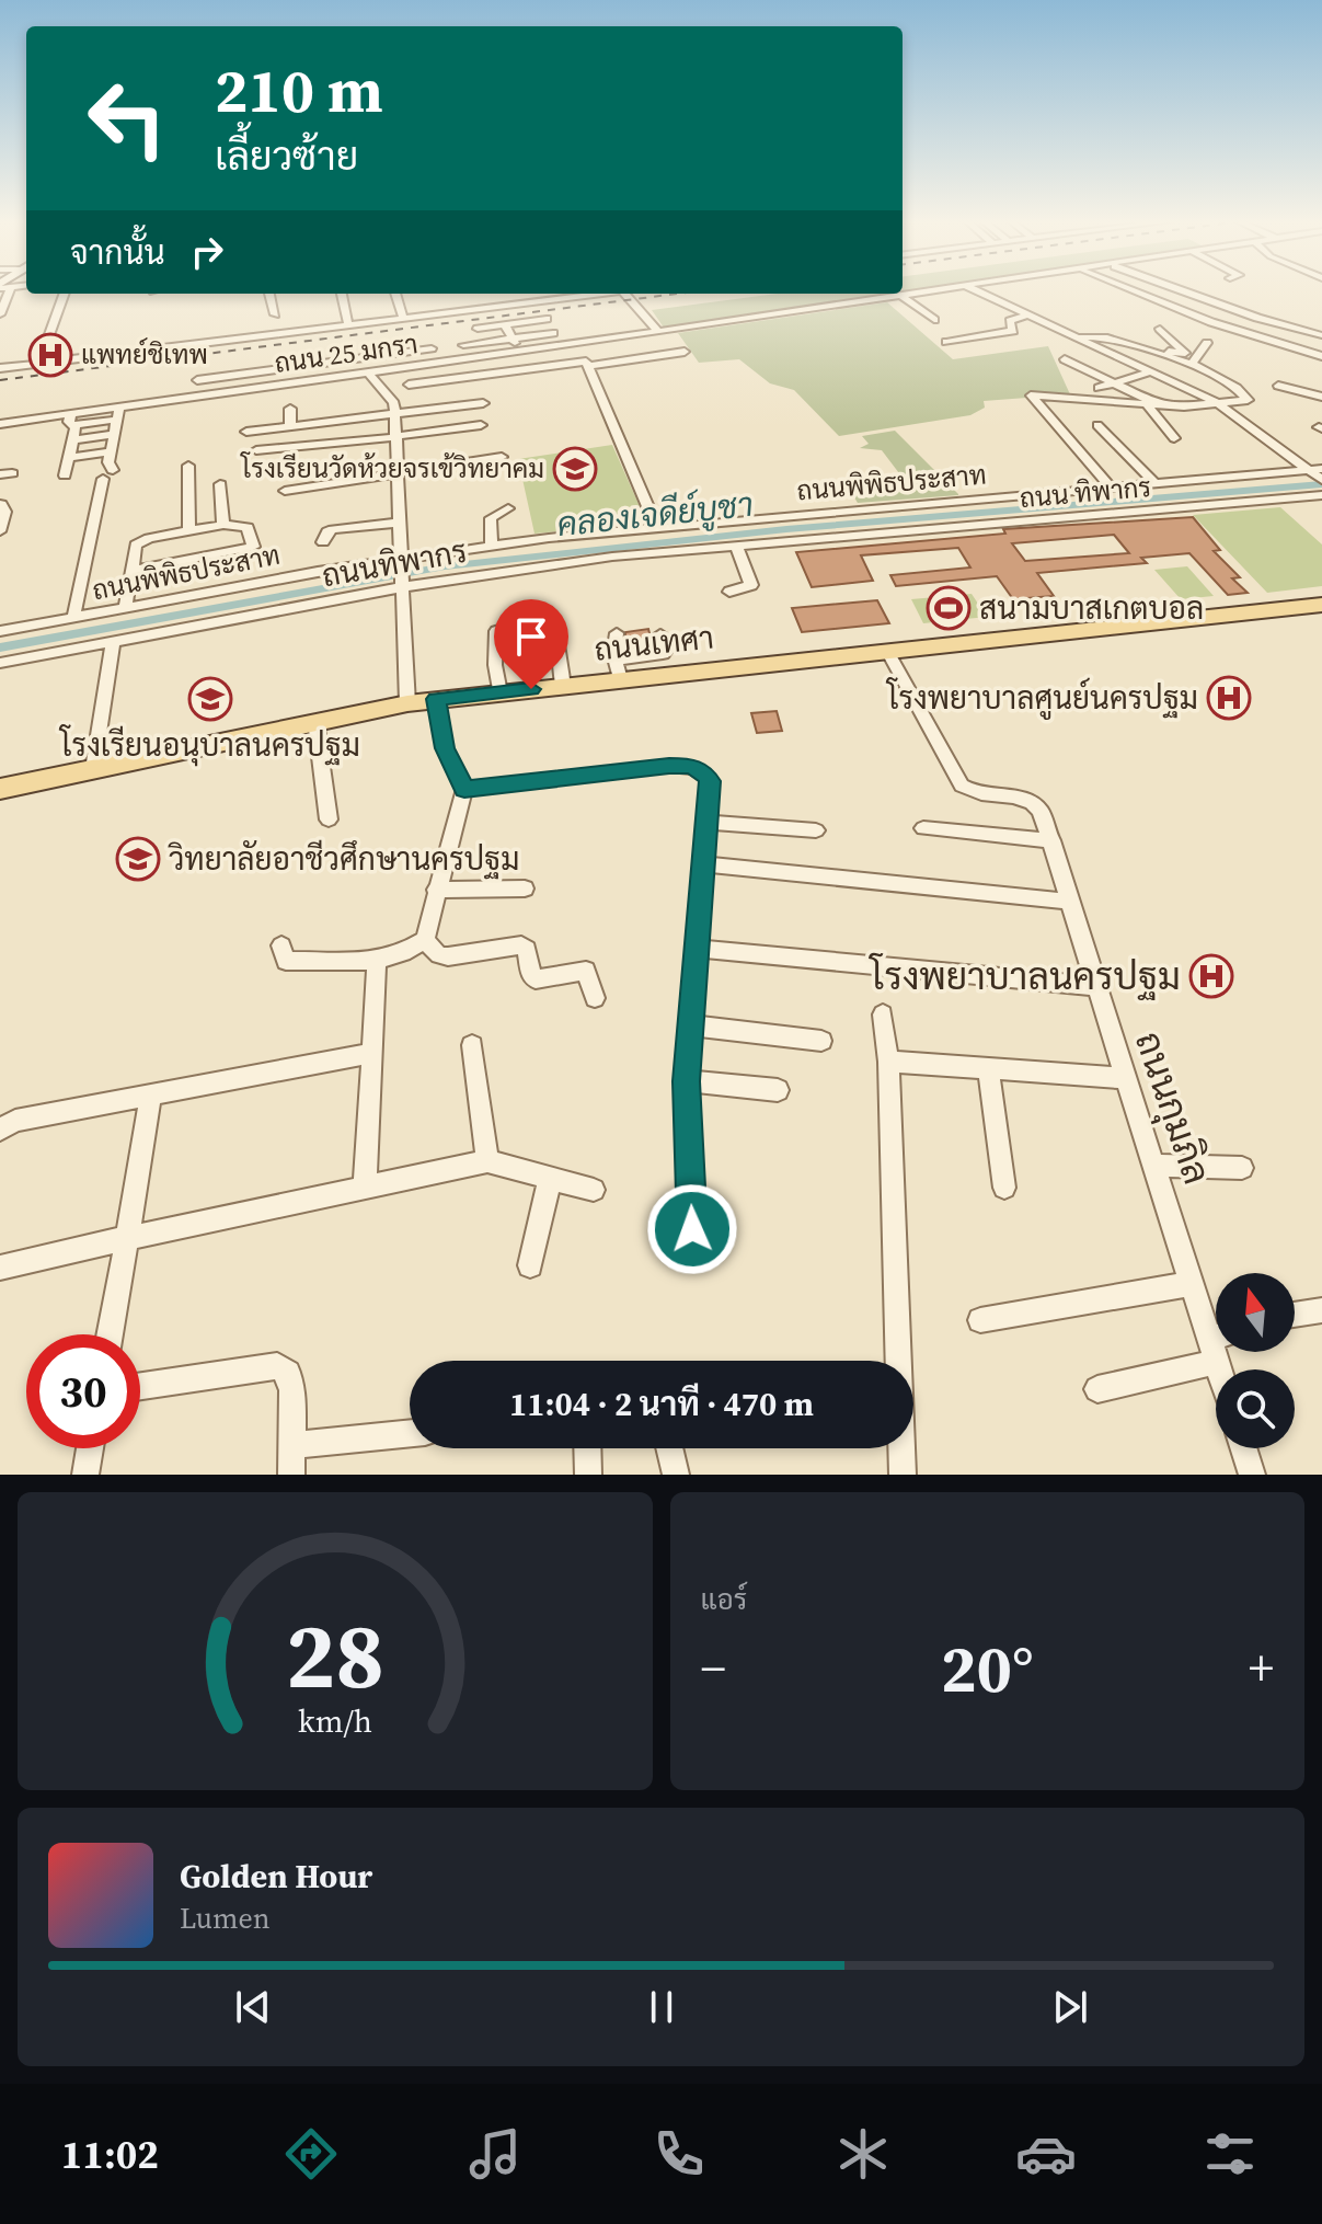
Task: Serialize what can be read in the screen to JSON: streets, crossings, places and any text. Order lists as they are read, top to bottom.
{
  "streets": {
    "main road": ["ถนนเทศา"],
    "street": [
      "ถนน 25 มกรา",
      "ถนนพิพิธประสาท",
      "ถนน ทิพากร",
      "ถนนทิพากร",
      "ถนนกุมภิล"
    ]
  },
  "crossings": [
    ["ถนนพิพิธประสาท", "ถนนทิพากร"],
    ["ถนน ทิพากร", "ถนนทิพากร"],
    ["ถนนเทศา", "ถนนกุมภิล"]
  ],
  "water": ["คลองเจดีย์บูชา"],
  "places": {
    "hospital": ["แพทย์ชิเทพ", "โรงพยาบาลศูนย์นครปฐม", "โรงพยาบาลนครปฐม"],
    "school or university": ["โรงเรียนวัดห้วยจรเข้วิทยาคม", "โรงเรียนอนุบาลนครปฐม", "วิทยาลัยอาชีวศึกษานครปฐม"],
    "sports": ["สนามบาสเกตบอล"]
  },
  "north": "top",
  "page": {
    "turn": ["210 m", "เลี้ยวซ้าย"],
    "then": "จากนั้น",
    "limit": "30",
    "trip": "11:04 · 2 นาที · 470 m",
    "tile": "แอร์",
    "heat": ["−", "20°", "+"],
    "song": ["Golden Hour", "Lumen"],
    "tabs": "11:02",
    "gauge": ["28", "km/h"]
  }
}
